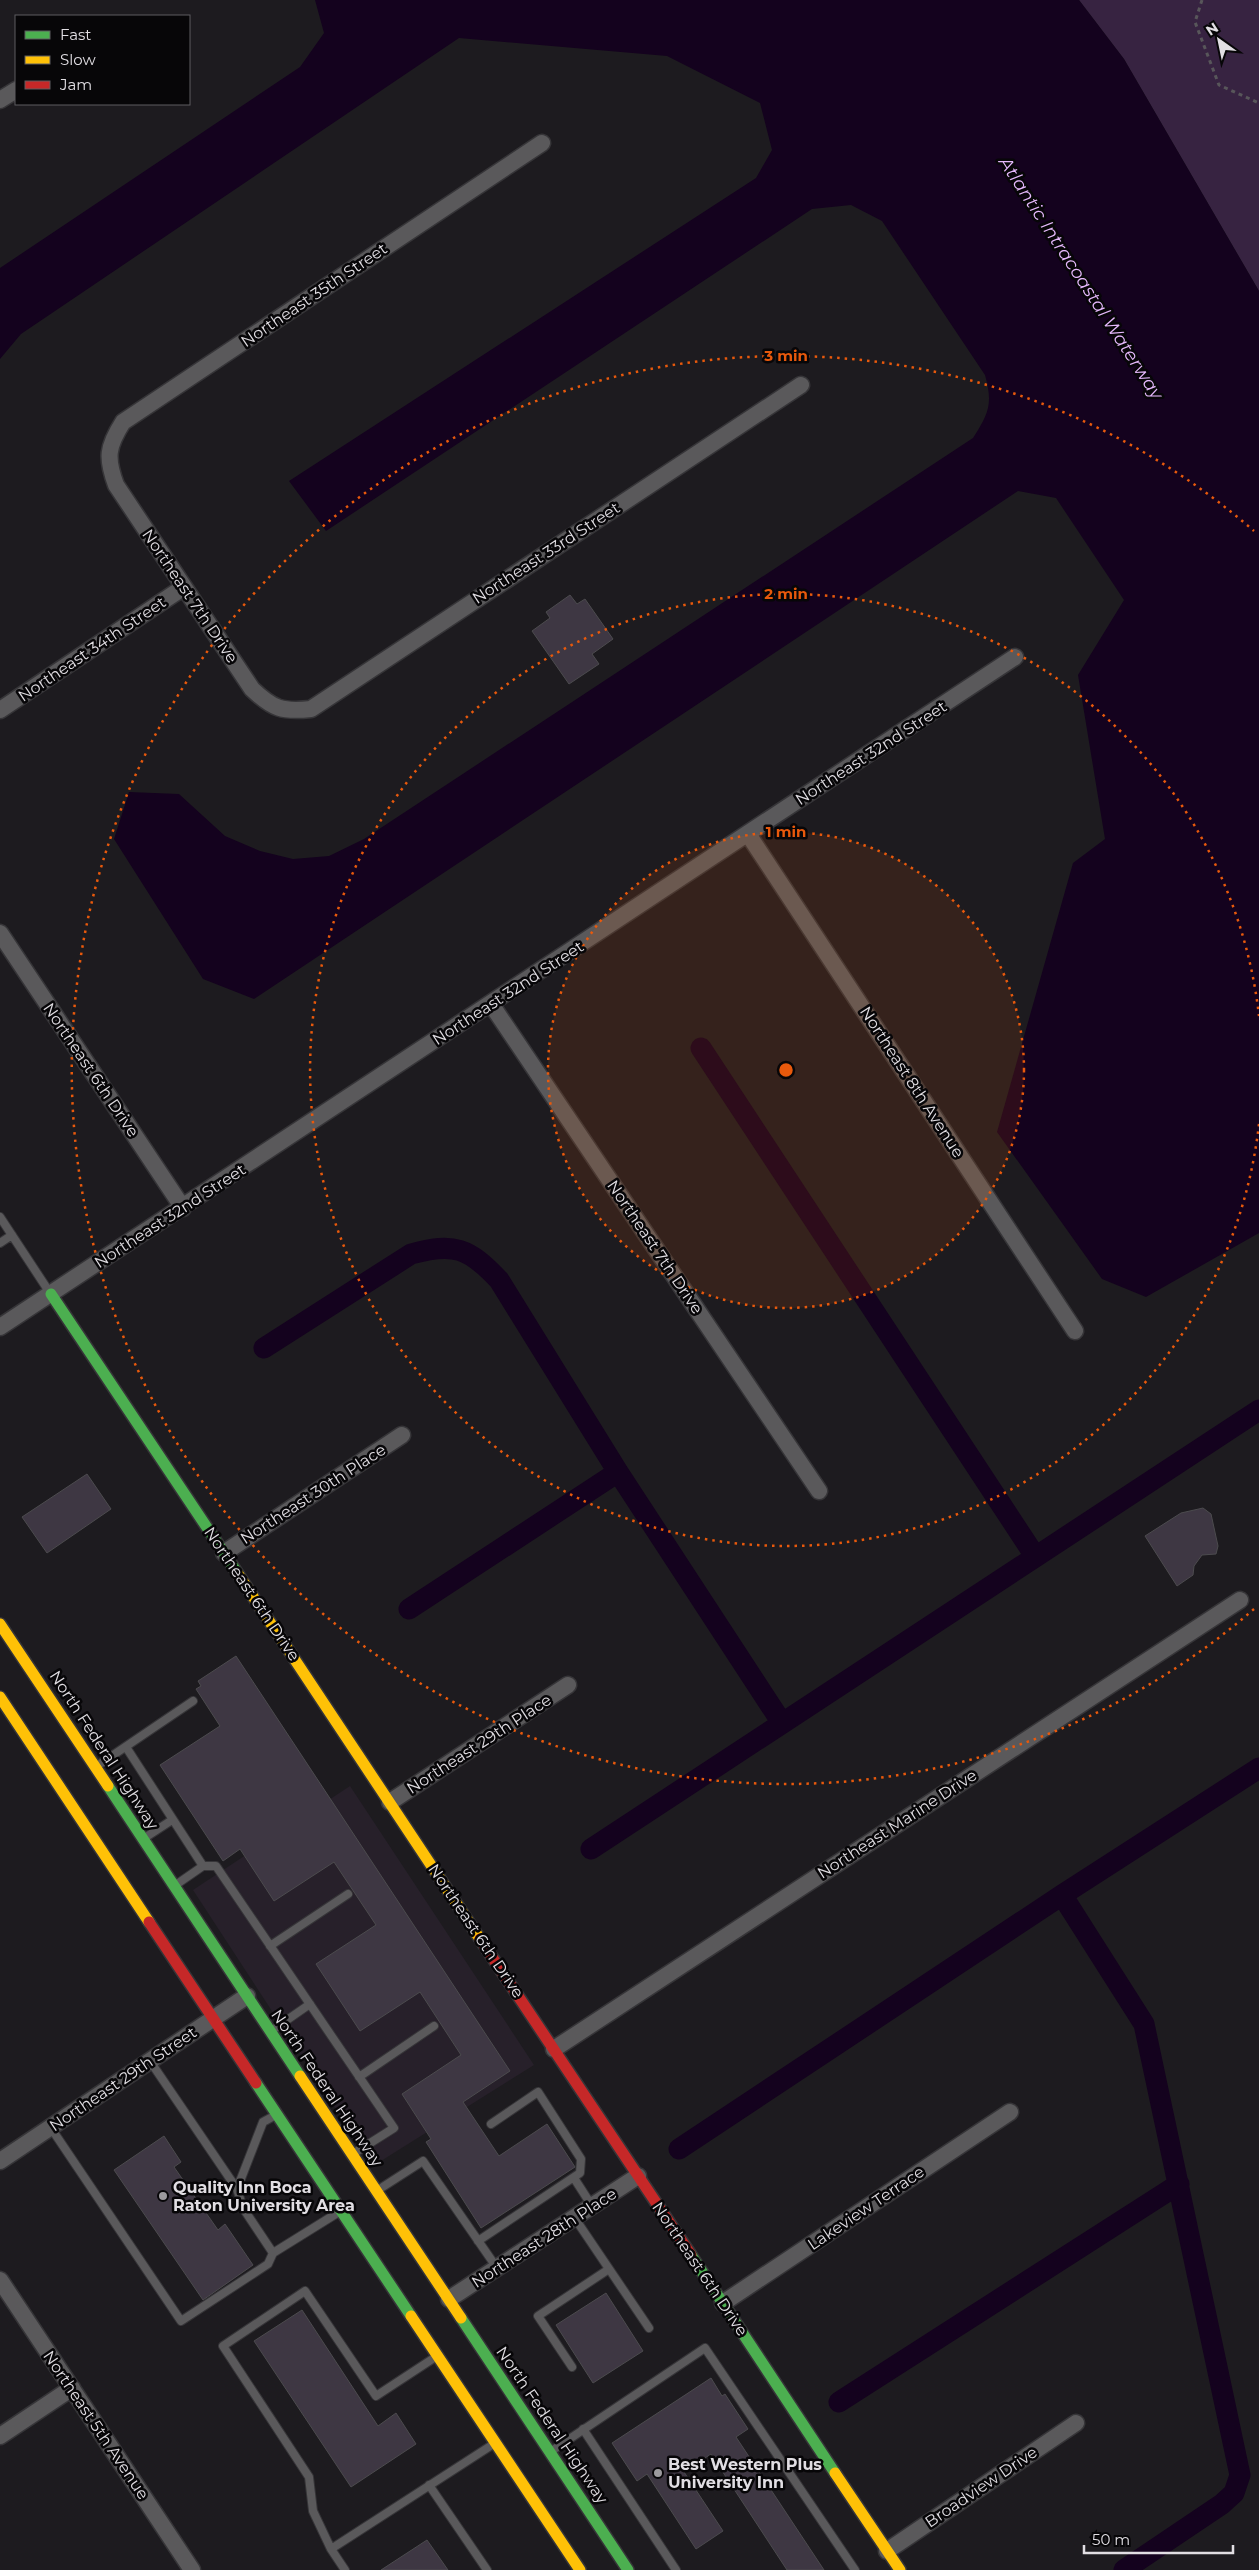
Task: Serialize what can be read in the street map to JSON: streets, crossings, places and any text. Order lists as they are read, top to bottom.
{
  "streets": {
    "main road": ["Northeast 6th Drive", "North Federal Highway"],
    "street": [
      "Northeast 35th Street",
      "Northeast 33rd Street",
      "Northeast 7th Drive",
      "Northeast 34th Street",
      "Northeast 32nd Street",
      "Northeast 8th Avenue",
      "Northeast 30th Place",
      "Northeast 29th Place",
      "Northeast Marine Drive",
      "Northeast 29th Street",
      "Lakeview Terrace",
      "Northeast 28th Place",
      "Northeast 5th Avenue",
      "Broadview Drive"
    ]
  },
  "crossings": [
    ["Northeast 35th Street", "Northeast 7th Drive"],
    ["Northeast 33rd Street", "Northeast 7th Drive"],
    ["Northeast 7th Drive", "Northeast 34th Street"],
    ["Northeast 7th Drive", "Northeast 32nd Street"],
    ["Northeast 32nd Street", "Northeast 6th Drive"],
    ["Northeast 32nd Street", "Northeast 8th Avenue"],
    ["Northeast 6th Drive", "Northeast 30th Place"],
    ["Northeast 6th Drive", "Northeast 29th Place"],
    ["Northeast 6th Drive", "Northeast Marine Drive"],
    ["Northeast 6th Drive", "Lakeview Terrace"],
    ["Northeast 6th Drive", "Northeast 28th Place"],
    ["Northeast 6th Drive", "Broadview Drive"],
    ["North Federal Highway", "Northeast 29th Street"],
    ["North Federal Highway", "Northeast 28th Place"]
  ],
  "water": ["Atlantic Intracoastal Waterway"],
  "places": ["Quality Inn Boca Raton University Area", "Best Western Plus University Inn"],
  "legend": ["Fast", "Slow", "Jam"],
  "scale_bar": "50 m",
  "north": "top left",
  "rings": ["3 min", "2 min", "1 min"]
}
